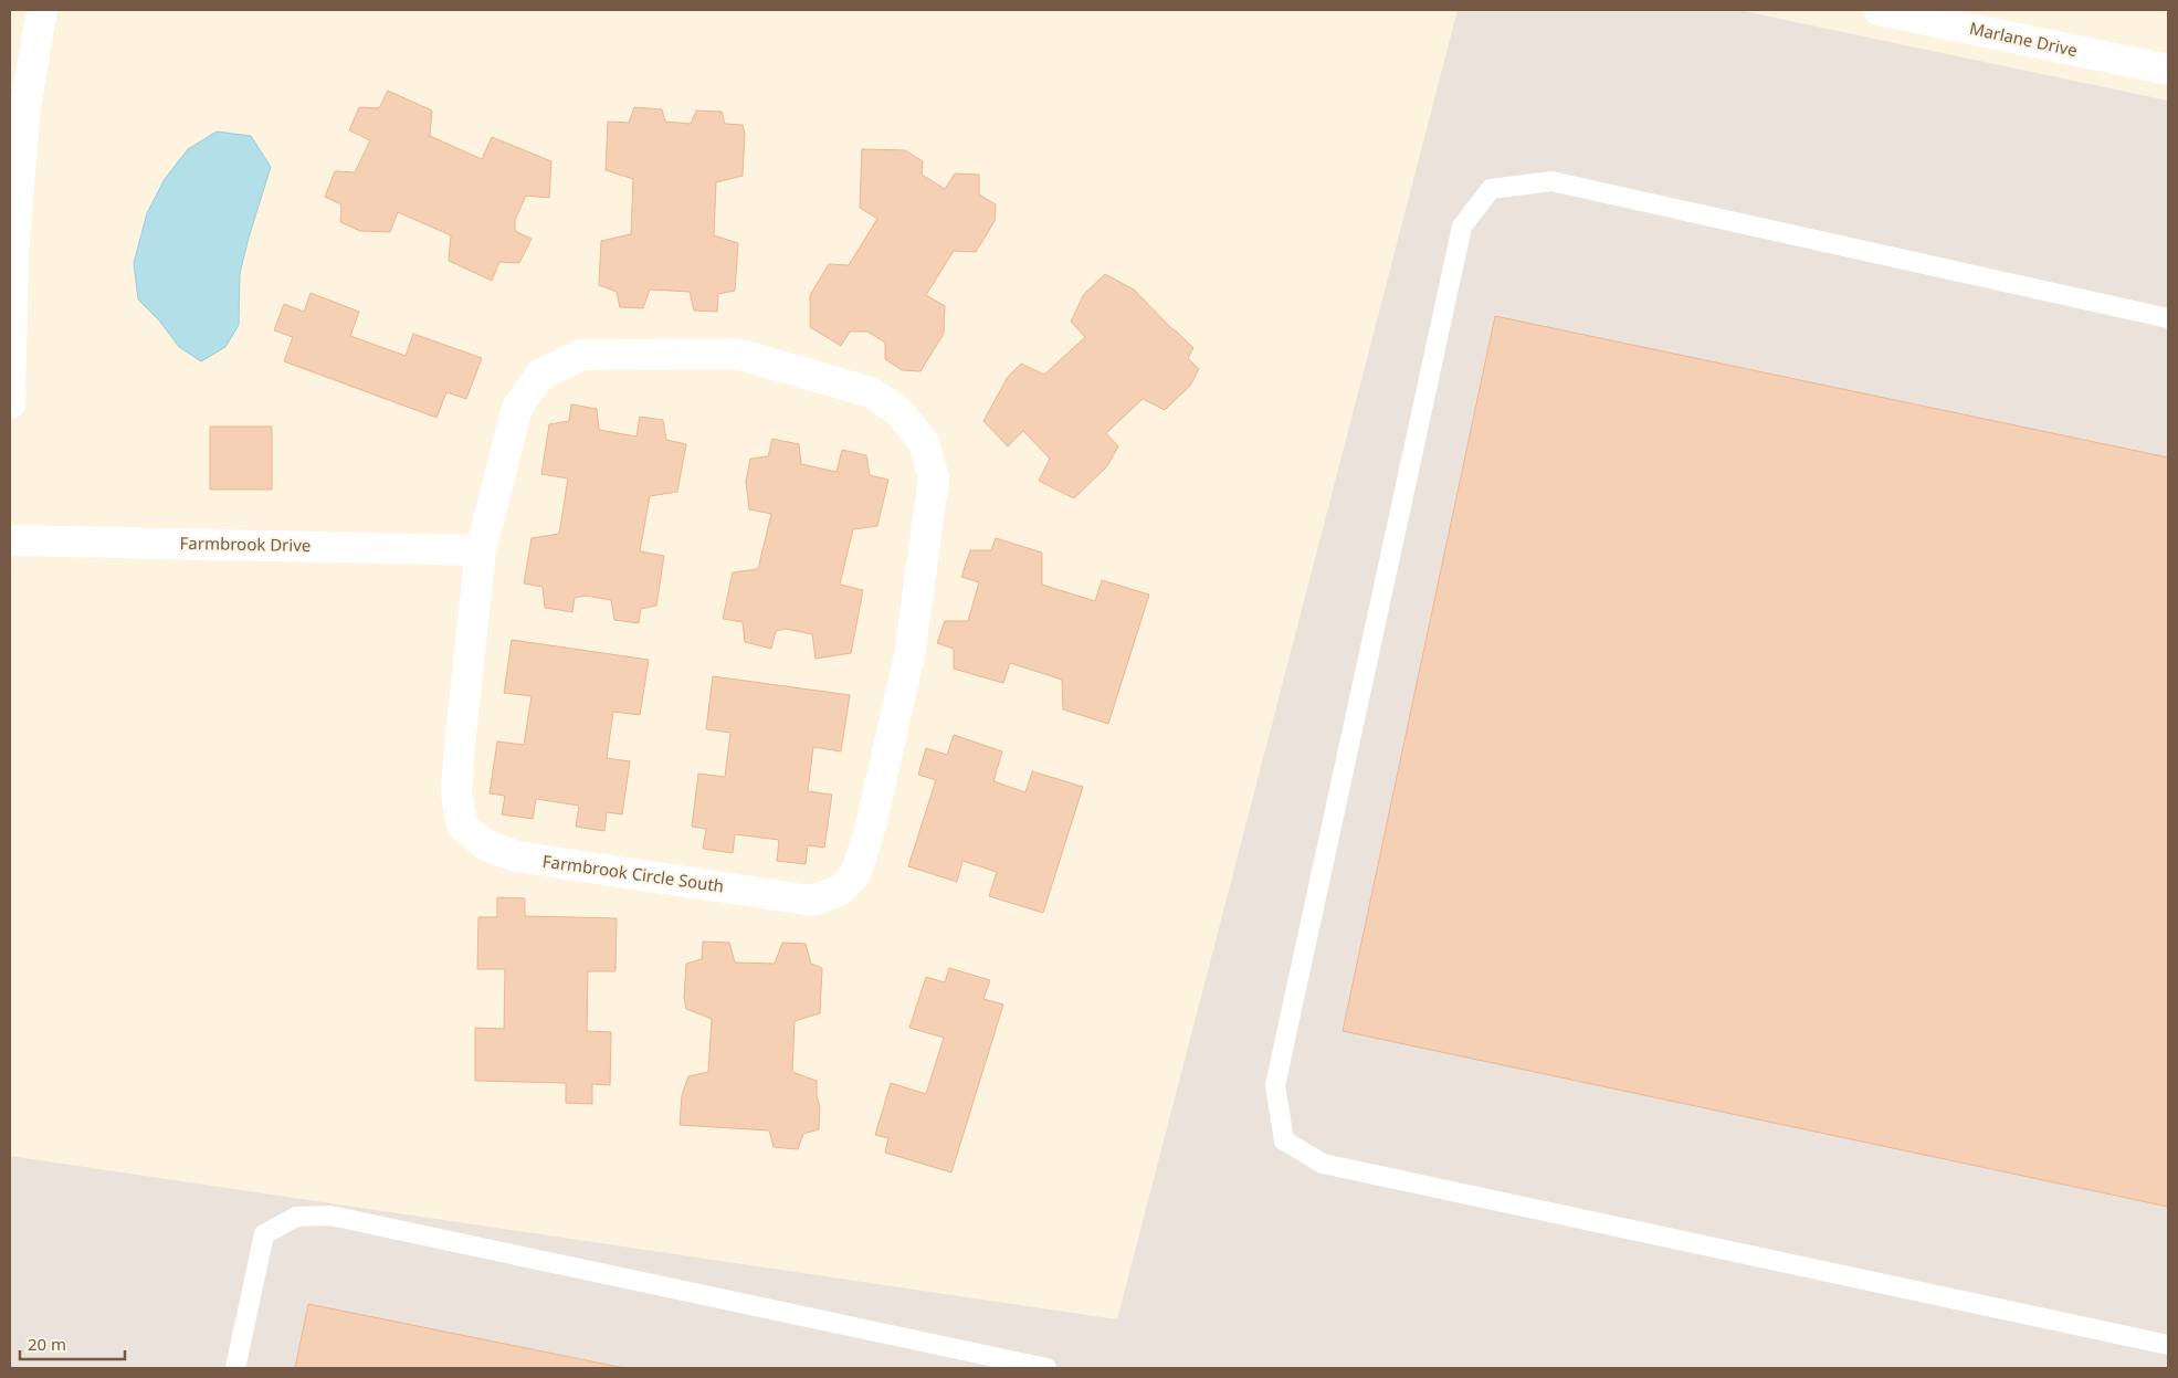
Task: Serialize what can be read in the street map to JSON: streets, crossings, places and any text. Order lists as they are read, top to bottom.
{
  "streets": {
    "street": ["Marlane Drive", "Farmbrook Drive", "Farmbrook Circle South"]
  },
  "crossings": [
    ["Farmbrook Drive", "Farmbrook Circle South"]
  ],
  "scale_bar": "20 m"
}
